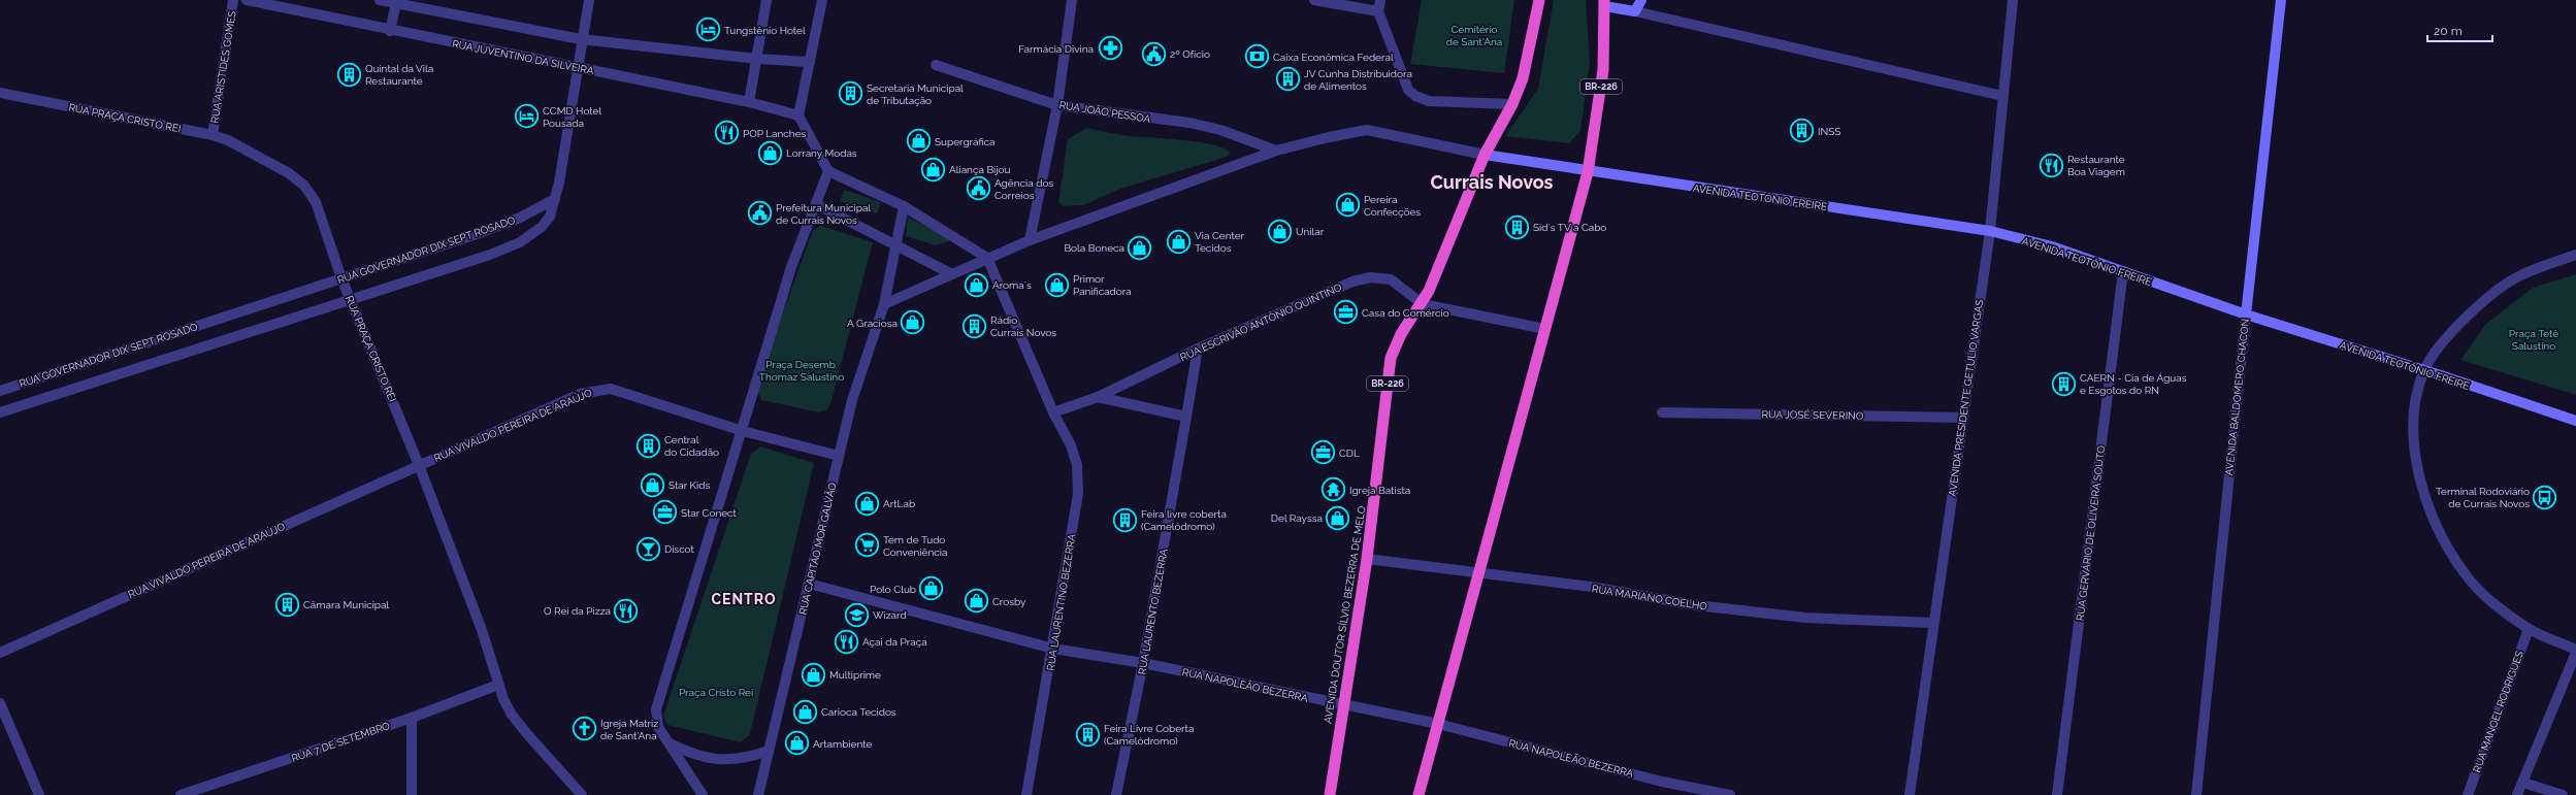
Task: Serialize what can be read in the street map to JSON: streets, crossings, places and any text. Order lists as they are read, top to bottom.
{
  "streets": {
    "highway": ["BR-226", "AVENIDA DOUTOR SÍLVIO BEZERRA DE MELO"],
    "main road": ["AVENIDA TEOTÔNIO FREIRE", "AVENIDA BALDOMERO CHACON"],
    "street": [
      "RUA JUVENTINO DA SILVEIRA",
      "RUA ARISTIDES GOMES",
      "RUA JOÃO PESSOA",
      "RUA PRAÇA CRISTO REI",
      "RUA GOVERNADOR DIX SEPT ROSADO",
      "RUA ESCRIVÃO ANTÔNIO QUINTINO",
      "AVENIDA PRESIDENTE GETÚLIO VARGAS",
      "RUA JOSÉ SEVERINO",
      "RUA VIVALDO PEREIRA DE ARAÚJO",
      "RUA GERVÁRIO DE OLIVEIRA SOUTO",
      "RUA CAPITÃO MOR GALVÃO",
      "RUA MARIANO COELHO",
      "RUA LAURENTINO BEZERRA",
      "RUA LAURENTO BEZERRA",
      "RUA NAPOLEÃO BEZERRA",
      "RUA MANOEL RODRIGUES",
      "RUA 7 DE SETEMBRO"
    ]
  },
  "crossings": [
    ["RUA ARISTIDES GOMES", "RUA PRAÇA CRISTO REI"],
    ["BR-226", "AVENIDA TEOTÔNIO FREIRE"],
    ["BR-226", "RUA MARIANO COELHO"],
    ["BR-226", "RUA NAPOLEÃO BEZERRA"],
    ["RUA PRAÇA CRISTO REI", "RUA GOVERNADOR DIX SEPT ROSADO"],
    ["RUA PRAÇA CRISTO REI", "RUA VIVALDO PEREIRA DE ARAÚJO"],
    ["RUA PRAÇA CRISTO REI", "RUA 7 DE SETEMBRO"],
    ["AVENIDA TEOTÔNIO FREIRE", "AVENIDA BALDOMERO CHACON"],
    ["AVENIDA TEOTÔNIO FREIRE", "AVENIDA PRESIDENTE GETÚLIO VARGAS"],
    ["AVENIDA TEOTÔNIO FREIRE", "RUA GERVÁRIO DE OLIVEIRA SOUTO"],
    ["AVENIDA TEOTÔNIO FREIRE", "AVENIDA DOUTOR SÍLVIO BEZERRA DE MELO"],
    ["RUA ESCRIVÃO ANTÔNIO QUINTINO", "RUA LAURENTO BEZERRA"],
    ["RUA ESCRIVÃO ANTÔNIO QUINTINO", "AVENIDA DOUTOR SÍLVIO BEZERRA DE MELO"],
    ["AVENIDA PRESIDENTE GETÚLIO VARGAS", "RUA JOSÉ SEVERINO"],
    ["AVENIDA PRESIDENTE GETÚLIO VARGAS", "RUA MARIANO COELHO"],
    ["RUA VIVALDO PEREIRA DE ARAÚJO", "RUA CAPITÃO MOR GALVÃO"],
    ["RUA CAPITÃO MOR GALVÃO", "RUA NAPOLEÃO BEZERRA"],
    ["RUA MARIANO COELHO", "AVENIDA DOUTOR SÍLVIO BEZERRA DE MELO"],
    ["RUA LAURENTINO BEZERRA", "RUA NAPOLEÃO BEZERRA"],
    ["RUA LAURENTO BEZERRA", "RUA NAPOLEÃO BEZERRA"],
    ["AVENIDA DOUTOR SÍLVIO BEZERRA DE MELO", "RUA NAPOLEÃO BEZERRA"]
  ],
  "districts": ["Currais Novos", "CENTRO"],
  "parks": [
    "Cemitério de Sant'Ana",
    "Praça Tetê Salustino",
    "Praça Desemb. Thomaz Salustino",
    "Praça Cristo Rei"
  ],
  "places": {
    "hotel": ["Tungstênio Hotel", "CCMD Hotel Pousada"],
    "pharmacy": ["Farmácia Divina"],
    "public building": ["2º Ofício", "Agência dos Correios", "Prefeitura Municipal de Currais Novos"],
    "bank": ["Caixa Econômica Federal"],
    "building": [
      "Quintal da Vila Restaurante",
      "JV Cunha Distribuidora de Alimentos",
      "Secretaria Municipal de Tributação",
      "INSS",
      "Sid´s TV a Cabo",
      "Rádio Currais Novos",
      "CAERN - Cia de Águas e Esgotos do RN",
      "Central do Cidadão",
      "Feira livre coberta (Camelódromo)",
      "Câmara Municipal",
      "Feira Livre Coberta (Camelódromo)"
    ],
    "restaurant": [
      "POP Lanches",
      "Restaurante Boa Viagem",
      "O Rei da Pizza",
      "Açai da Praça"
    ],
    "shop": [
      "Supergráfica",
      "Lorrany Modas",
      "Aliança Bijou",
      "Pereira Confecções",
      "Unilar",
      "Via Center Tecidos",
      "Bola Boneca",
      "Aroma´s",
      "Primor Panificadora",
      "A Graciosa",
      "Star Kids",
      "ArtLab",
      "Del Rayssa",
      "Polo Club",
      "Crosby",
      "Multiprime",
      "Carioca Tecidos",
      "Artambiente"
    ],
    "office": ["Casa do Comércio", "CDL", "Star Conect"],
    "temple": ["Igreja Batista"],
    "bus stop": ["Terminal Rodoviário de Currais Novos"],
    "supermarket": ["Tem de Tudo Conveniência"],
    "bar": ["Discot"],
    "school or university": ["Wizard"],
    "church": ["Igreja Matriz de Sant'Ana"]
  },
  "scale_bar": "20 m"
}
